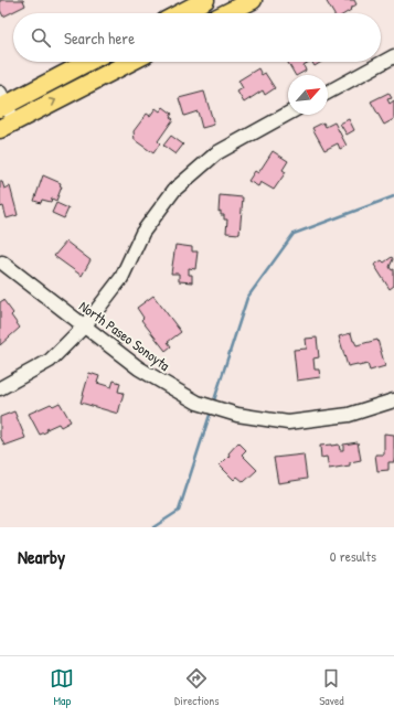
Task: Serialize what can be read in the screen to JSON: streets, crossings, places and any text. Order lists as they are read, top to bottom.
{
  "streets": {
    "street": ["North Paseo Sonoyta"]
  },
  "north": "top right",
  "page": {
    "search": "Search here",
    "heading": ["Nearby", "0 results"],
    "nav": ["Map", "Directions", "Saved"]
  }
}
